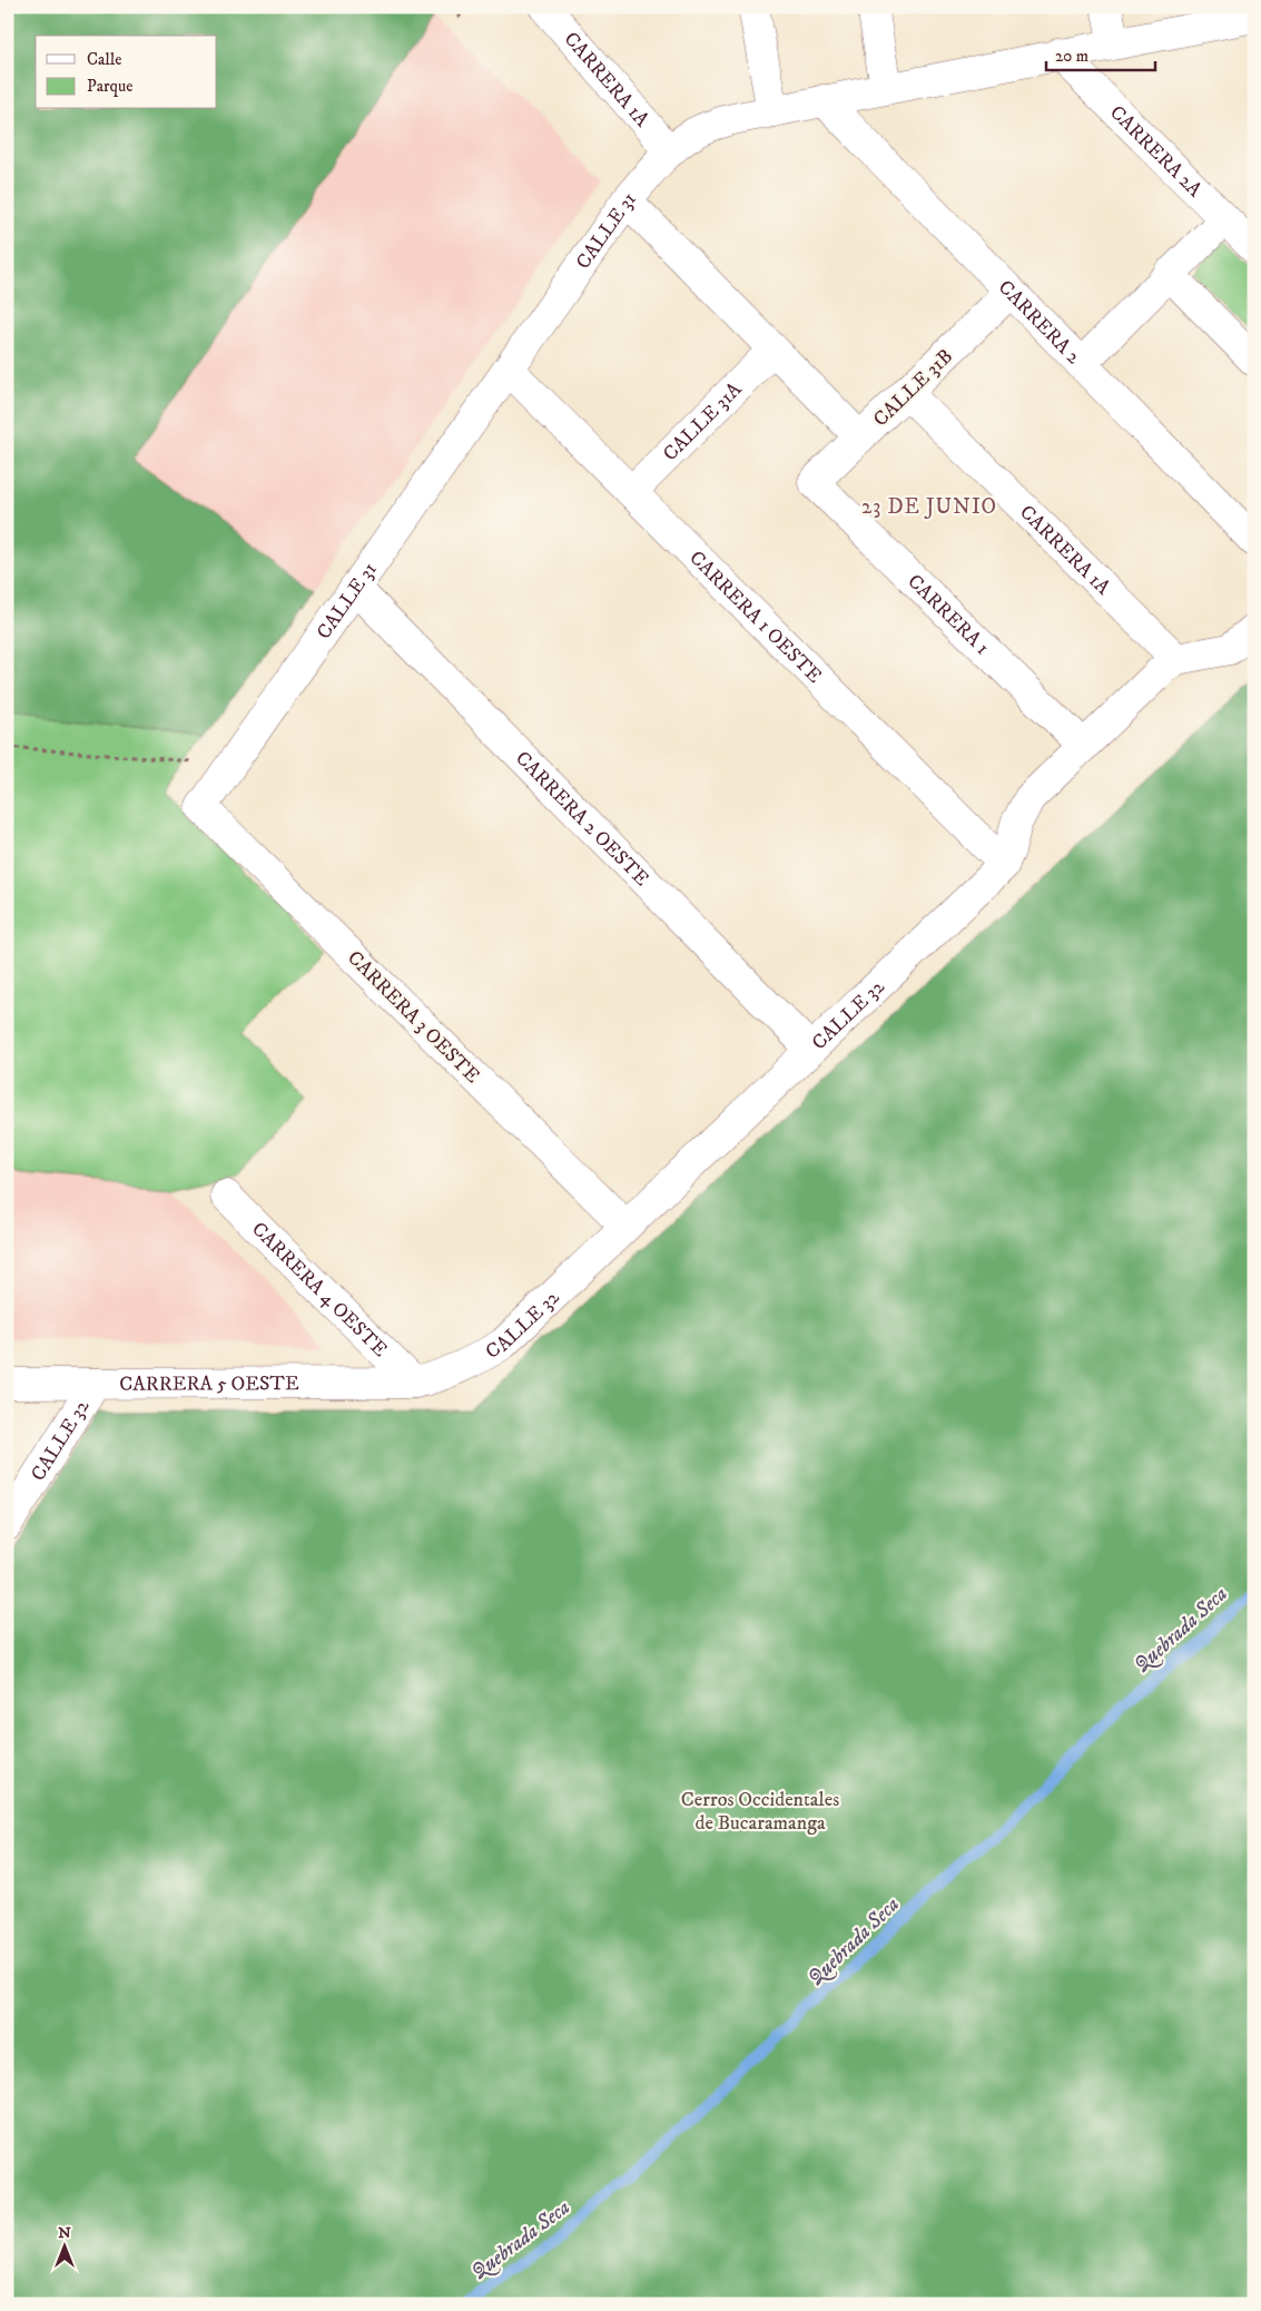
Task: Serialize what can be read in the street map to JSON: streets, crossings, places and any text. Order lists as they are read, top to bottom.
{
  "streets": {
    "street": [
      "CARRERA 1A",
      "CARRERA 2A",
      "CALLE 31",
      "CARRERA 2",
      "CALLE 31B",
      "CALLE 31A",
      "CARRERA 1",
      "CARRERA 1 OESTE",
      "CARRERA 2 OESTE",
      "CALLE 32",
      "CARRERA 3 OESTE",
      "CARRERA 4 OESTE",
      "CARRERA 5 OESTE"
    ]
  },
  "crossings": [
    ["CARRERA 1A", "CALLE 31"],
    ["CARRERA 1A", "CALLE 31B"],
    ["CARRERA 2A", "CALLE 31"],
    ["CALLE 31", "CARRERA 2"],
    ["CALLE 31", "CARRERA 1 OESTE"],
    ["CALLE 31", "CARRERA 2 OESTE"],
    ["CALLE 31", "CARRERA 3 OESTE"],
    ["CARRERA 2", "CALLE 31B"],
    ["CALLE 31B", "CARRERA 1"],
    ["CALLE 31A", "CARRERA 1 OESTE"],
    ["CARRERA 1 OESTE", "CALLE 32"],
    ["CARRERA 2 OESTE", "CALLE 32"],
    ["CALLE 32", "CARRERA 3 OESTE"],
    ["CALLE 32", "CARRERA 4 OESTE"],
    ["CALLE 32", "CARRERA 5 OESTE"],
    ["CARRERA 4 OESTE", "CARRERA 5 OESTE"]
  ],
  "districts": ["23 DE JUNIO"],
  "water": ["Quebrada Seca"],
  "parks": ["Cerros Occidentales de Bucaramanga"],
  "legend": ["Calle", "Parque"],
  "scale_bar": "20 m",
  "north": "top"
}
